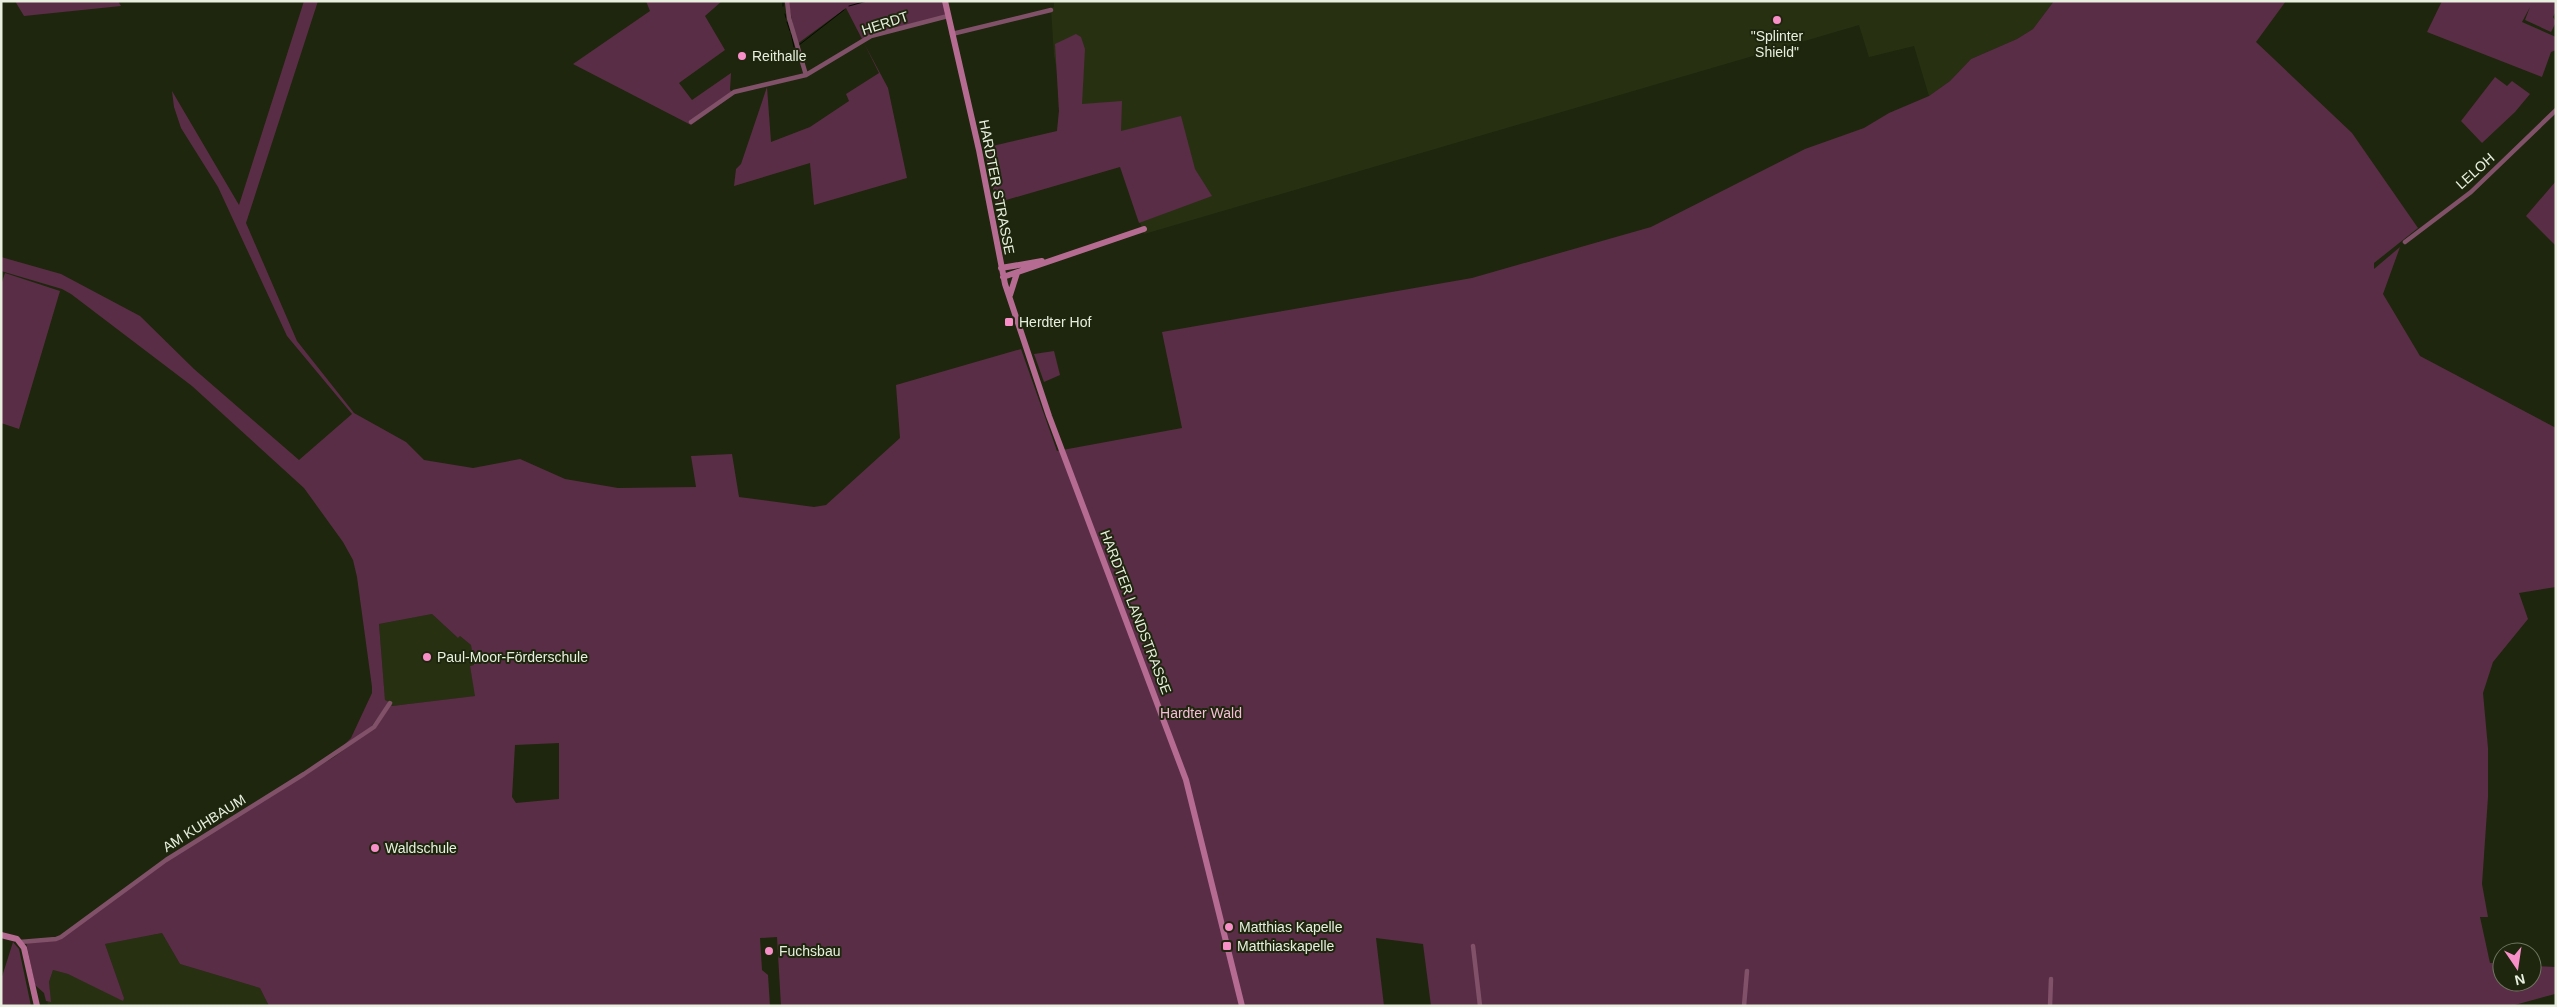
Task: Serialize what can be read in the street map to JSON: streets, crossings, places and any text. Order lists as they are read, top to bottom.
{
  "streets": {
    "main road": ["HARDTER STRASSE", "HARDTER LANDSTRASSE"],
    "street": ["HERDT", "LELOH", "AM KUHBAUM"]
  },
  "crossings": [
    ["HERDT", "HARDTER STRASSE"],
    ["HARDTER STRASSE", "HARDTER LANDSTRASSE"]
  ],
  "parks": ["Hardter Wald"],
  "places": {
    "other": [
      "\"Splinter Shield\"",
      "Reithalle",
      "Paul-Moor-Förderschule",
      "Waldschule",
      "Matthias Kapelle",
      "Fuchsbau"
    ],
    "transit": ["Herdter Hof", "Matthiaskapelle"]
  },
  "north": "bottom"
}
